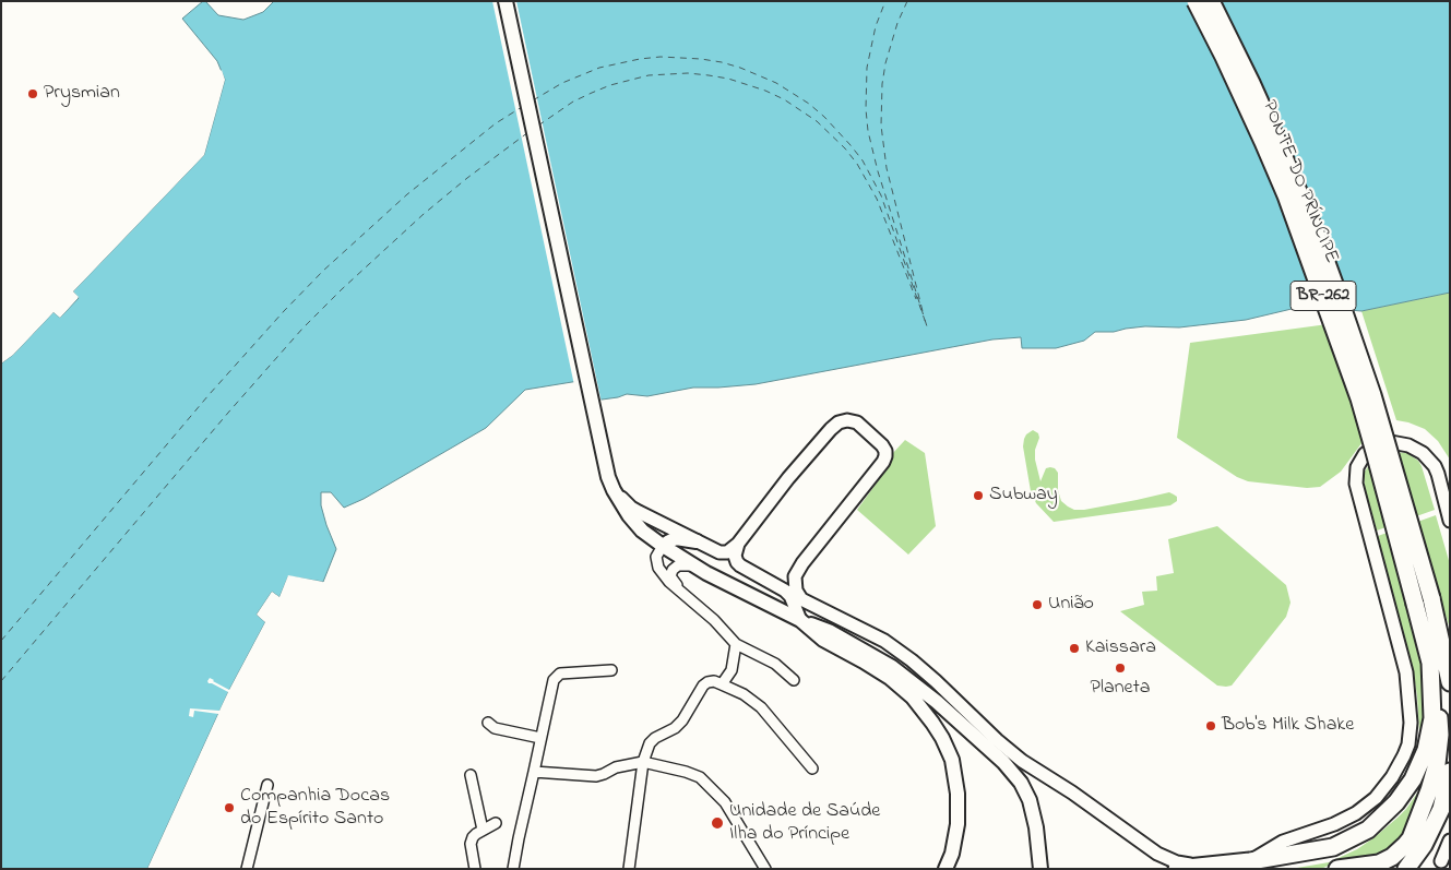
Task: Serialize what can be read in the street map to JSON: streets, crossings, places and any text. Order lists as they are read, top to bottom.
{
  "streets": {
    "main road": ["PONTE DO PRÍNCIPE", "BR-262"]
  },
  "places": [
    "Prysmian",
    "Subway",
    "União",
    "Kaissara",
    "Planeta",
    "Bob's Milk Shake",
    "Companhia Docas do Espírito Santo",
    "Unidade de Saúde Ilha do Príncipe"
  ]
}
